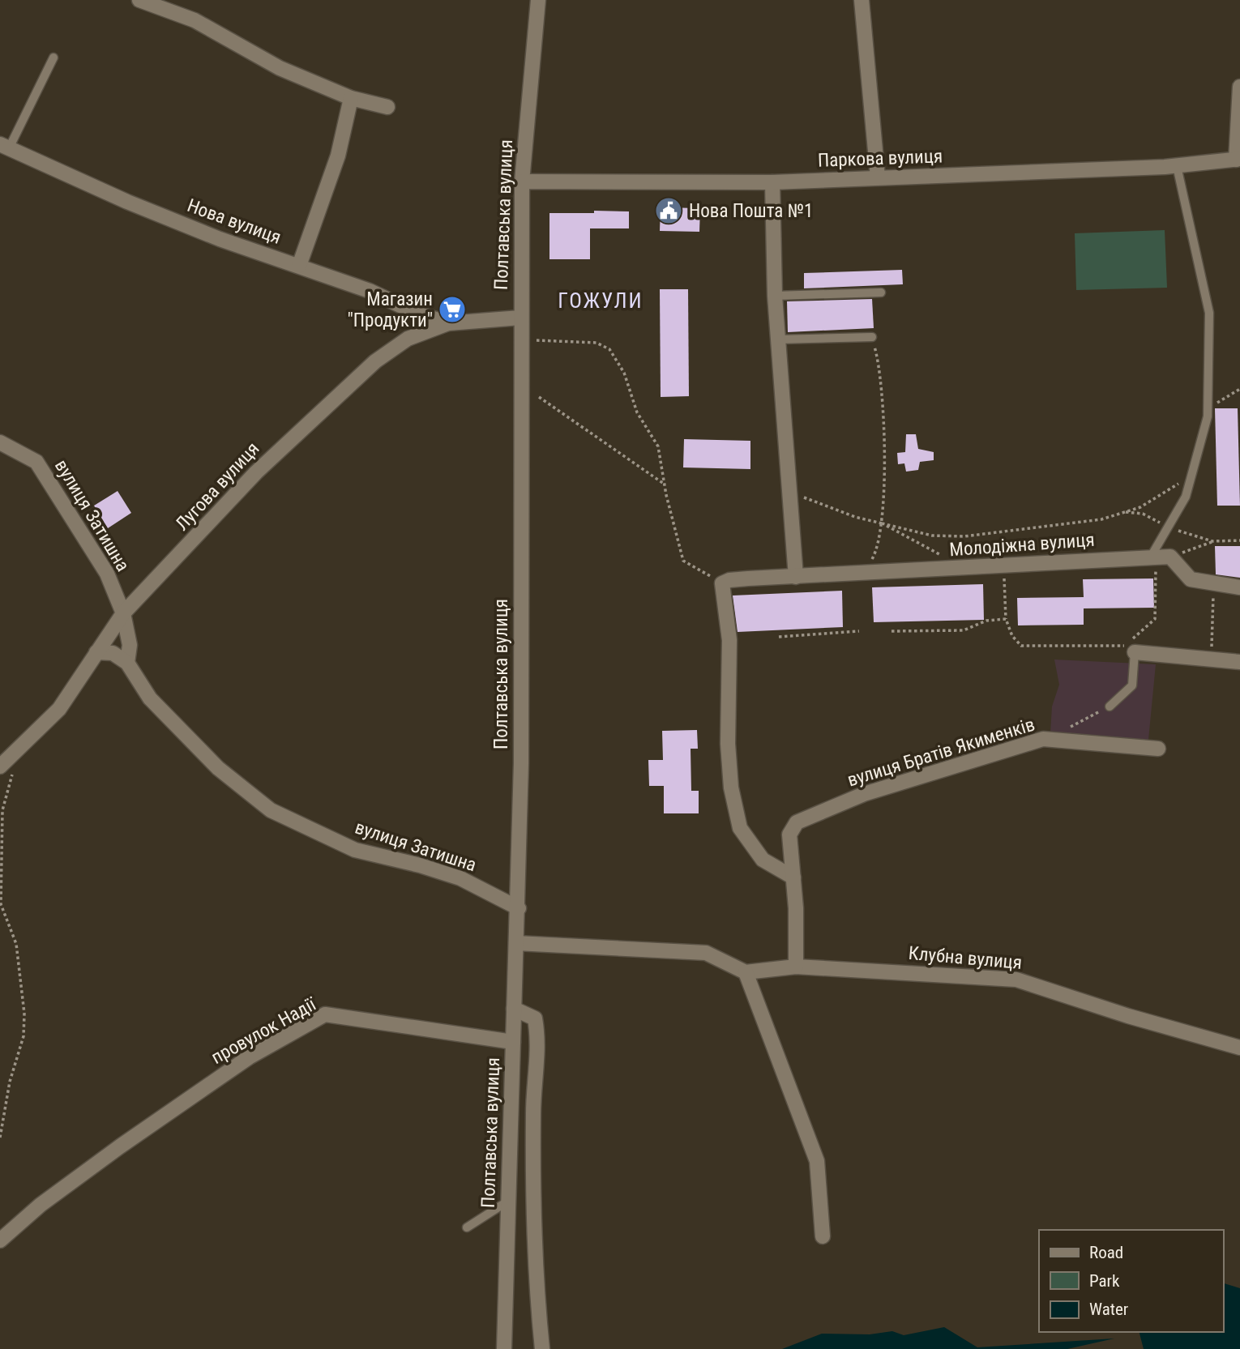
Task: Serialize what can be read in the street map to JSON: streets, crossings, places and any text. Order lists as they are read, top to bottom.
{
  "streets": {
    "street": [
      "Паркова вулиця",
      "Полтавська вулиця",
      "Нова вулиця",
      "Лугова вулиця",
      "вулиця Затишна",
      "Молодіжна вулиця",
      "вулиця Братів Якименків",
      "Клубна вулиця",
      "провулок Надії"
    ]
  },
  "crossings": [
    ["Паркова вулиця", "Полтавська вулиця"],
    ["Полтавська вулиця", "Лугова вулиця"],
    ["Полтавська вулиця", "вулиця Затишна"],
    ["Полтавська вулиця", "провулок Надії"],
    ["Нова вулиця", "Лугова вулиця"],
    ["Лугова вулиця", "вулиця Затишна"],
    ["вулиця Братів Якименків", "Клубна вулиця"]
  ],
  "districts": ["ГОЖУЛИ"],
  "places": {
    "public building": ["Нова Пошта №1"],
    "supermarket": ["Магазин \"Продукти\""]
  },
  "legend": ["Road", "Park", "Water"]
}
